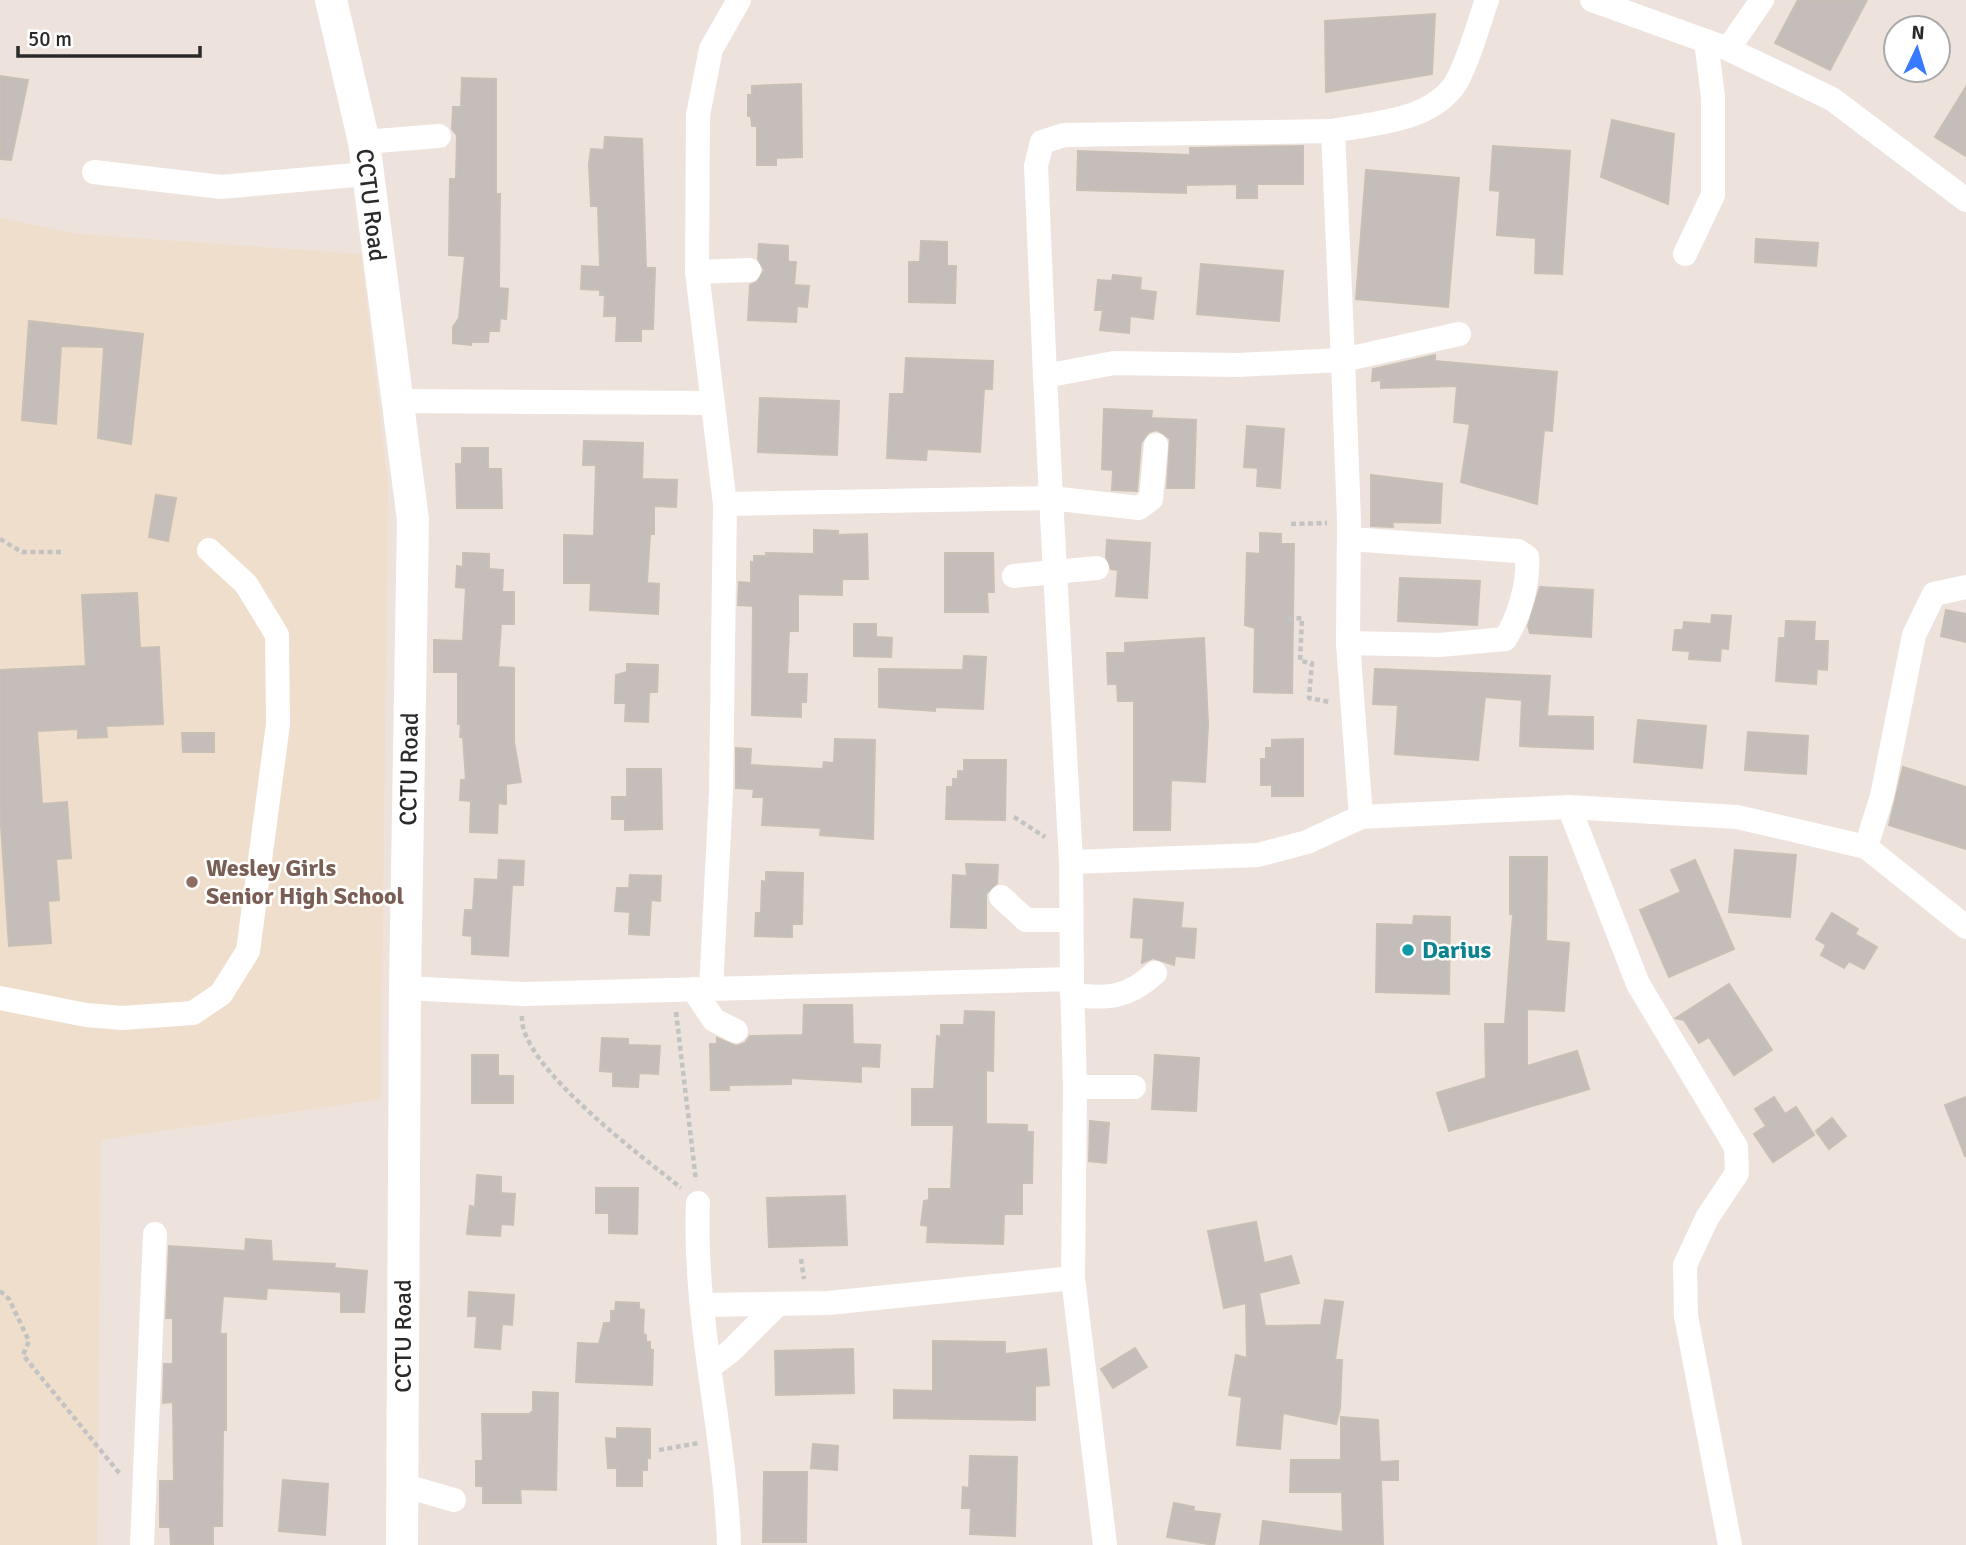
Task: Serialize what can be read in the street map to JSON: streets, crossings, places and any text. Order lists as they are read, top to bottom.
{
  "streets": {
    "street": ["CCTU Road"]
  },
  "places": ["Wesley Girls Senior High School", "Darius"],
  "scale_bar": "50 m",
  "north": "top"
}
